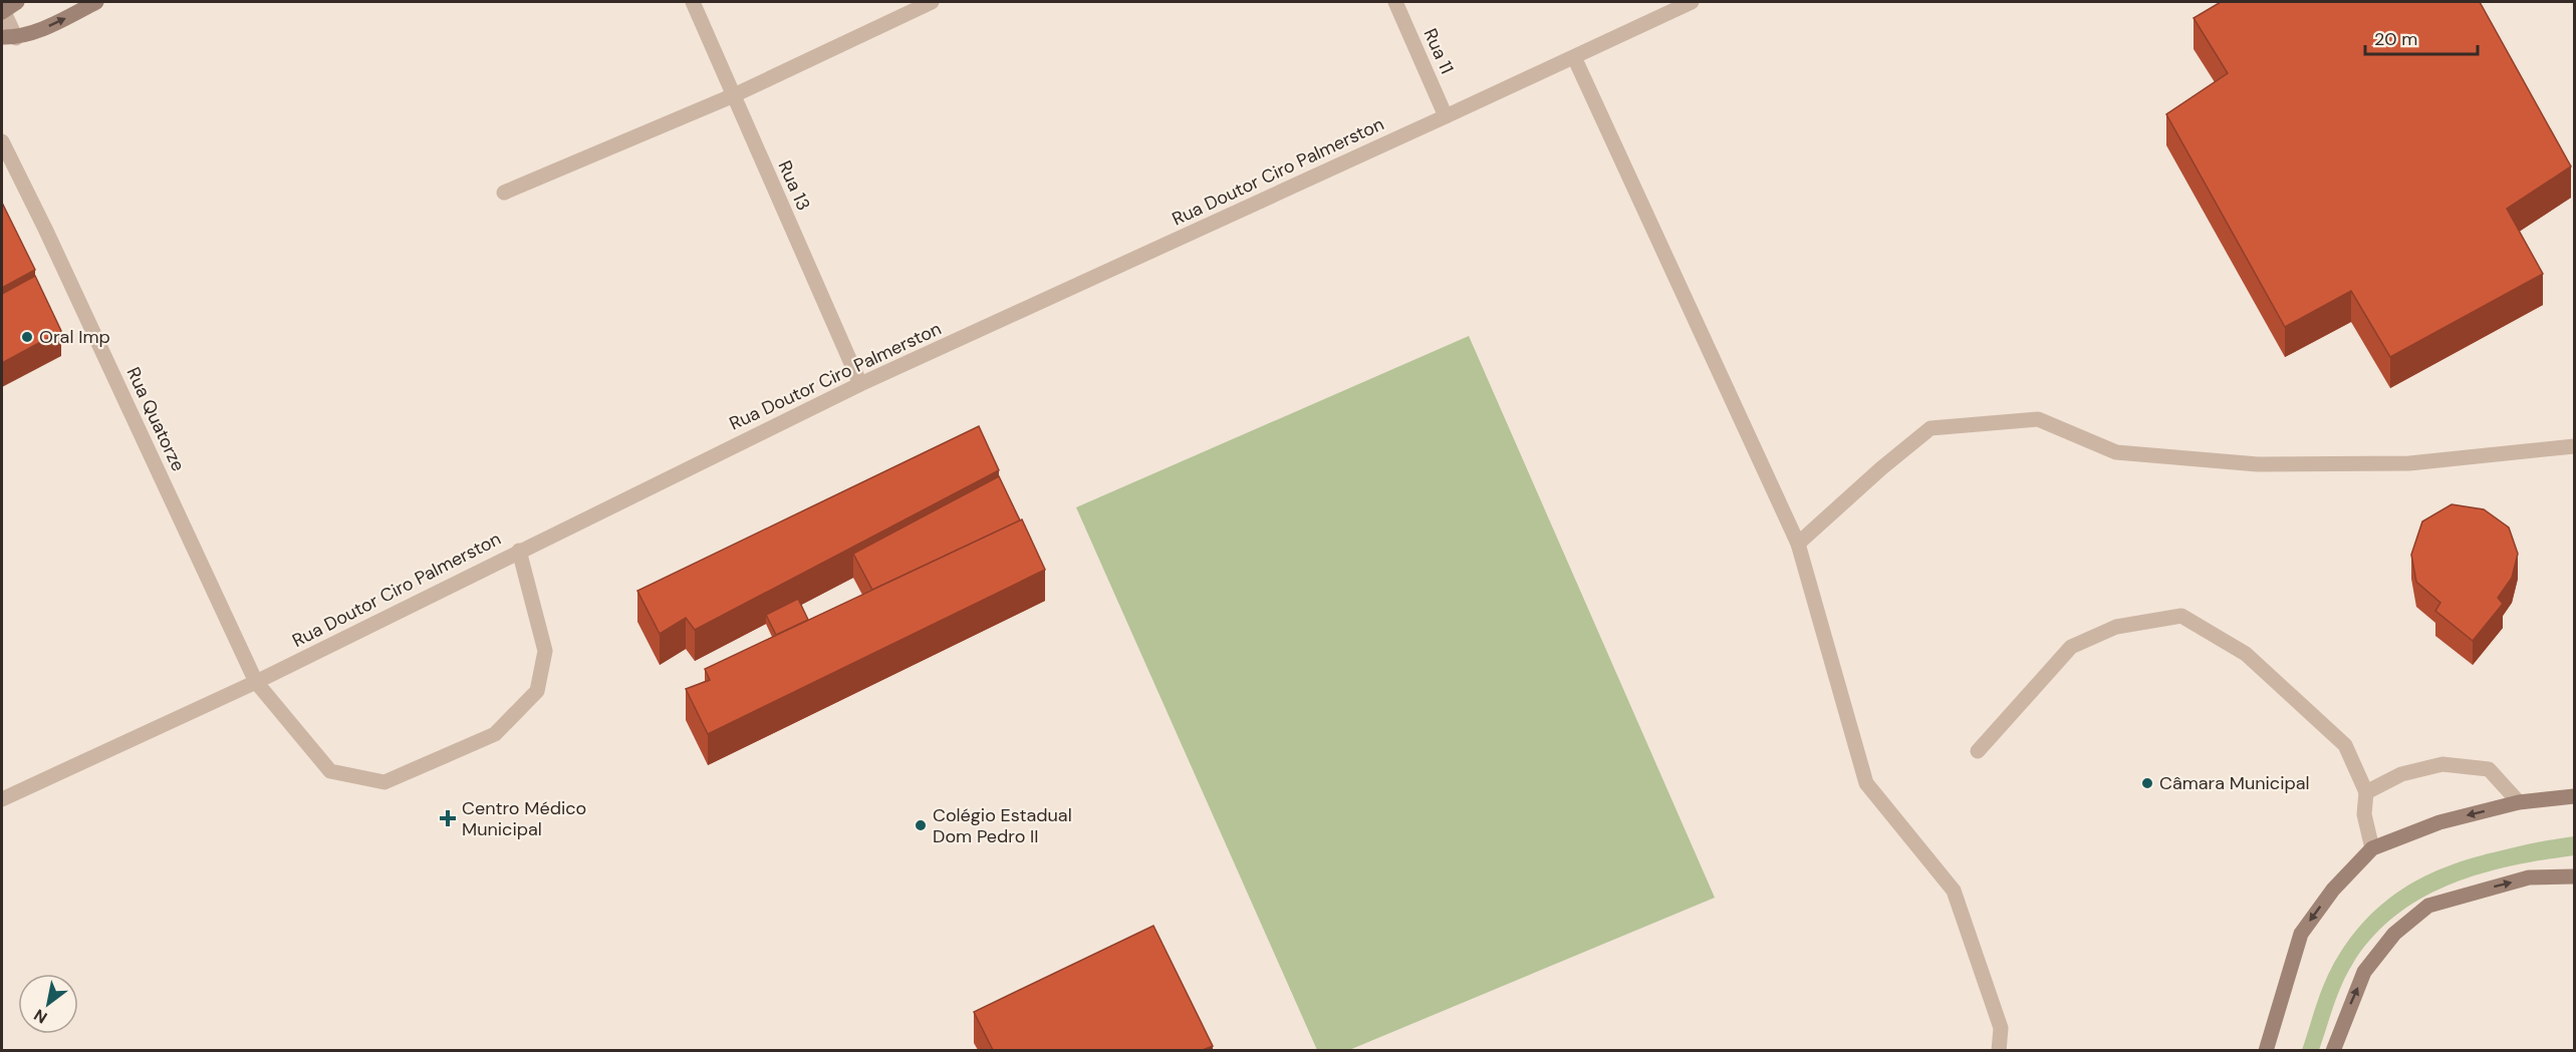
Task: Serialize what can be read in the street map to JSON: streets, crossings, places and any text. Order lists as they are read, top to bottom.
{
  "streets": {
    "street": [
      "Rua 11",
      "Rua Doutor Ciro Palmerston",
      "Rua 13",
      "Rua Quatorze"
    ]
  },
  "crossings": [
    ["Rua 11", "Rua Doutor Ciro Palmerston"],
    ["Rua Doutor Ciro Palmerston", "Rua 13"],
    ["Rua Doutor Ciro Palmerston", "Rua Quatorze"]
  ],
  "places": {
    "other": ["Oral Imp", "Câmara Municipal", "Colégio Estadual Dom Pedro II"],
    "health": ["Centro Médico Municipal"]
  },
  "scale_bar": "20 m",
  "north": "bottom left"
}
